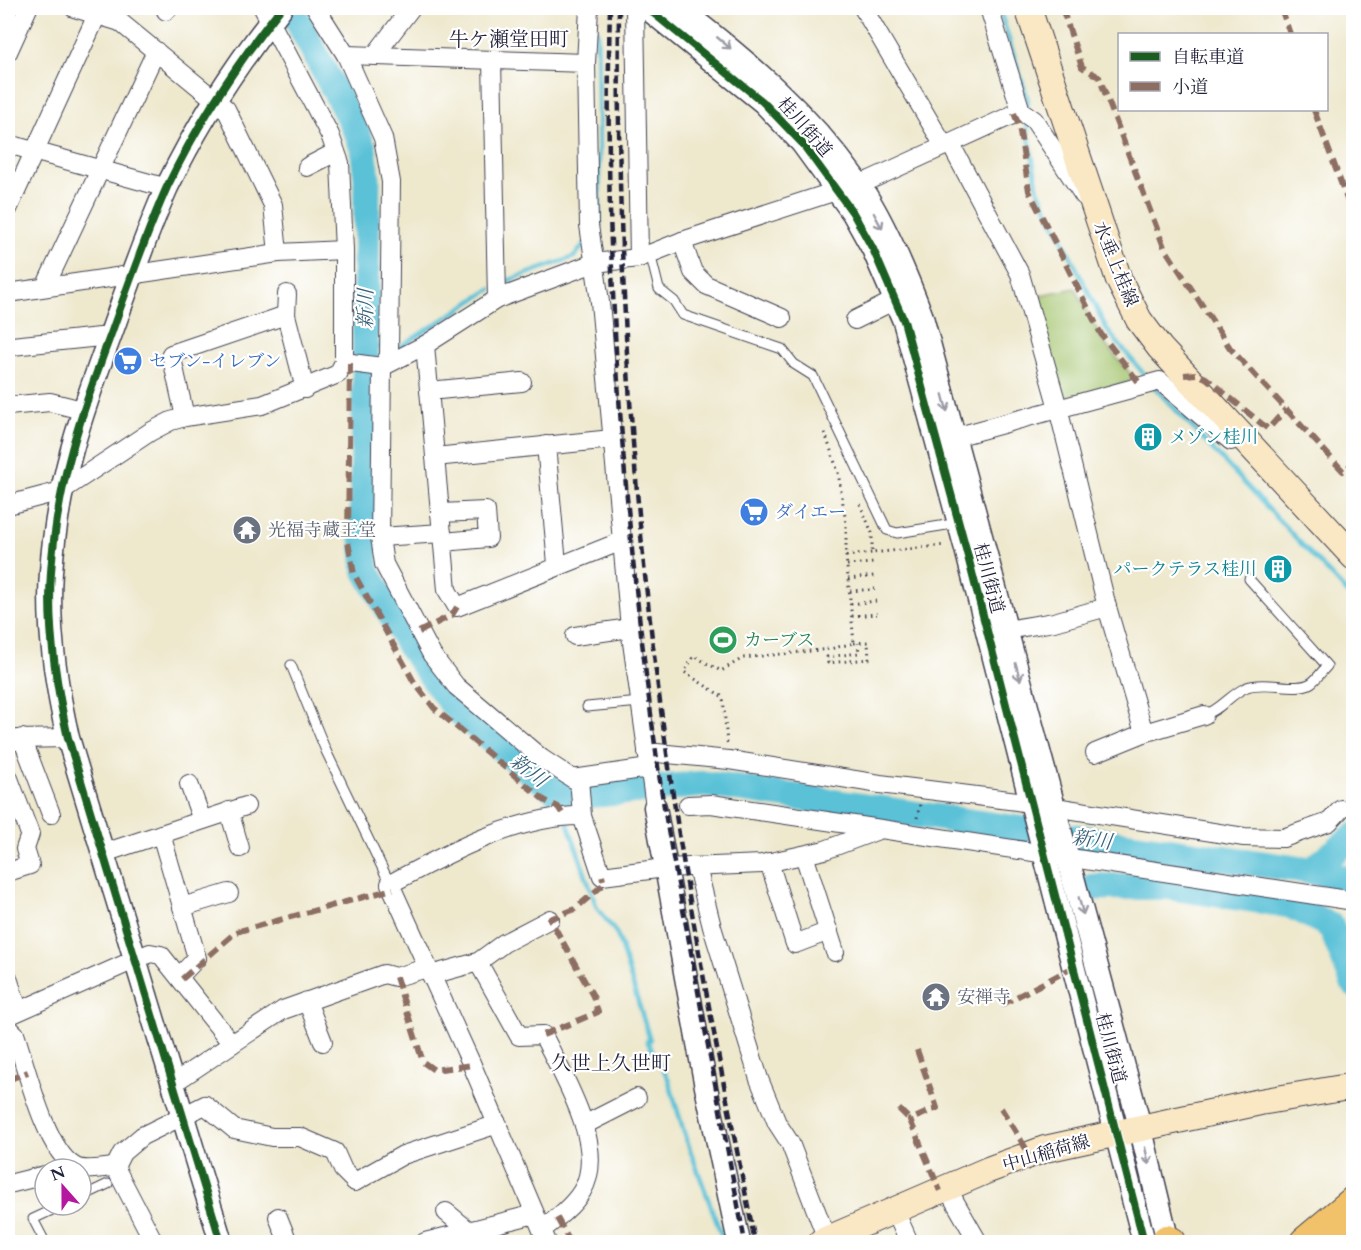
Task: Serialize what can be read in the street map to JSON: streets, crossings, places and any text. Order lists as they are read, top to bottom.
{
  "streets": {
    "main road": ["水垂上桂線", "中山稲荷線"],
    "street": ["桂川街道"]
  },
  "crossings": [
    ["桂川街道", "中山稲荷線"]
  ],
  "districts": ["牛ケ瀬堂田町", "久世上久世町"],
  "water": ["新川"],
  "places": {
    "supermarket": ["セブン-イレブン", "ダイエー"],
    "building": ["メゾン桂川", "パークテラス桂川"],
    "temple": ["光福寺蔵王堂", "安禅寺"],
    "sports": ["カーブス"]
  },
  "legend": ["自転車道", "小道"],
  "north": "top"
}
